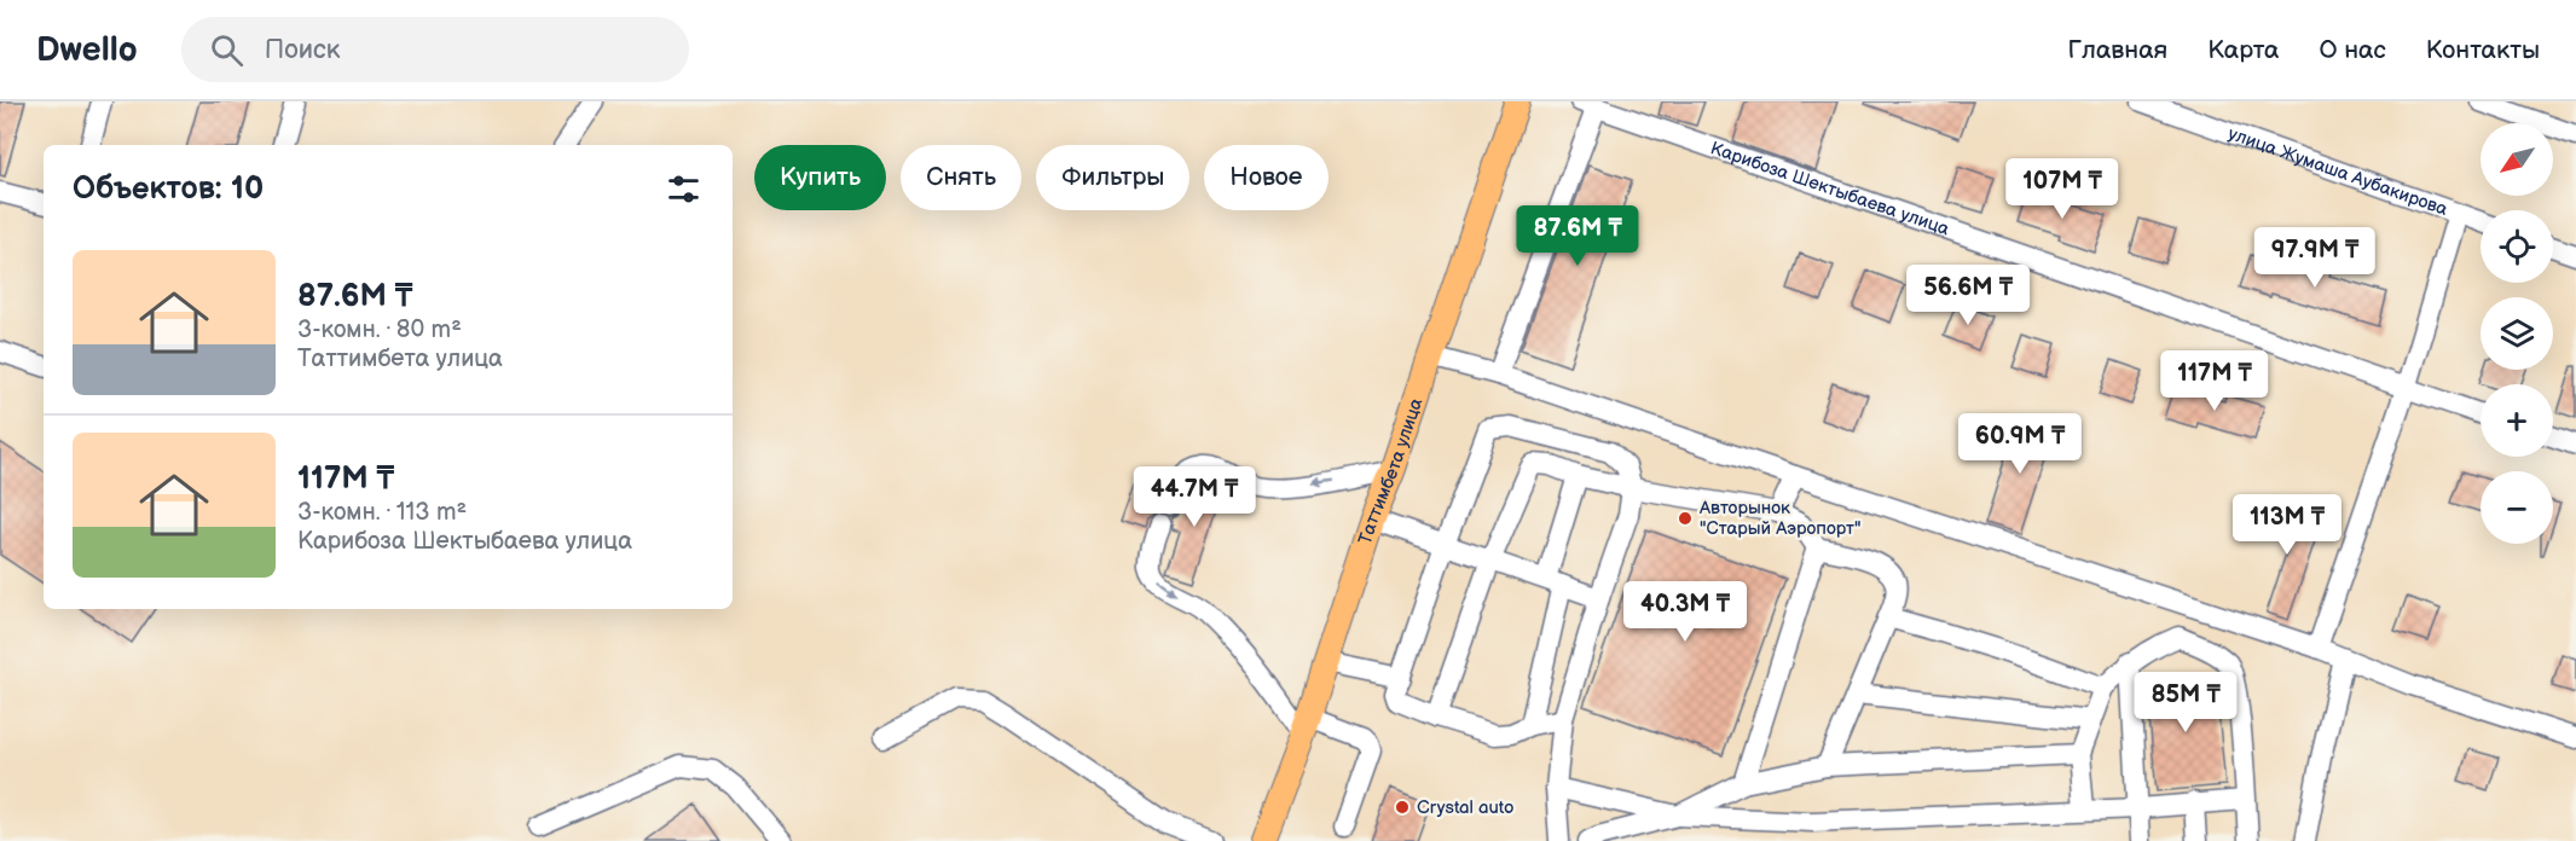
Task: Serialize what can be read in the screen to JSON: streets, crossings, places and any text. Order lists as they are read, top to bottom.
{
  "streets": {
    "main road": ["Таттимбета улица"],
    "street": ["улица Жумаша Аубакирова", "Карибоза Шектыбаева улица"]
  },
  "places": ["Авторынок \"Старый Аэропорт\"", "Crystal auto"],
  "north": "bottom left",
  "page": {
    "header": "Dwello",
    "search": "Поиск",
    "nav": [
      "Главная",
      "Карта",
      "О нас",
      "Контакты"
    ],
    "map_buttons": ["+", "−"],
    "chip": [
      "Купить",
      "Снять",
      "Фильтры",
      "Новое"
    ],
    "heading": "Объектов: 10",
    "price": [
      "107M ₸",
      "87.6M ₸",
      "97.9M ₸",
      "56.6M ₸",
      "117M ₸",
      "60.9M ₸",
      "44.7M ₸",
      "113M ₸",
      "40.3M ₸",
      "85M ₸"
    ],
    "list": [
      {
        "name": "87.6M ₸",
        "note": "3-комн. · 80 m² · Таттимбета улица"
      },
      {
        "name": "117M ₸",
        "note": "3-комн. · 113 m² · Карибоза Шектыбаева улица"
      }
    ]
  }
}
